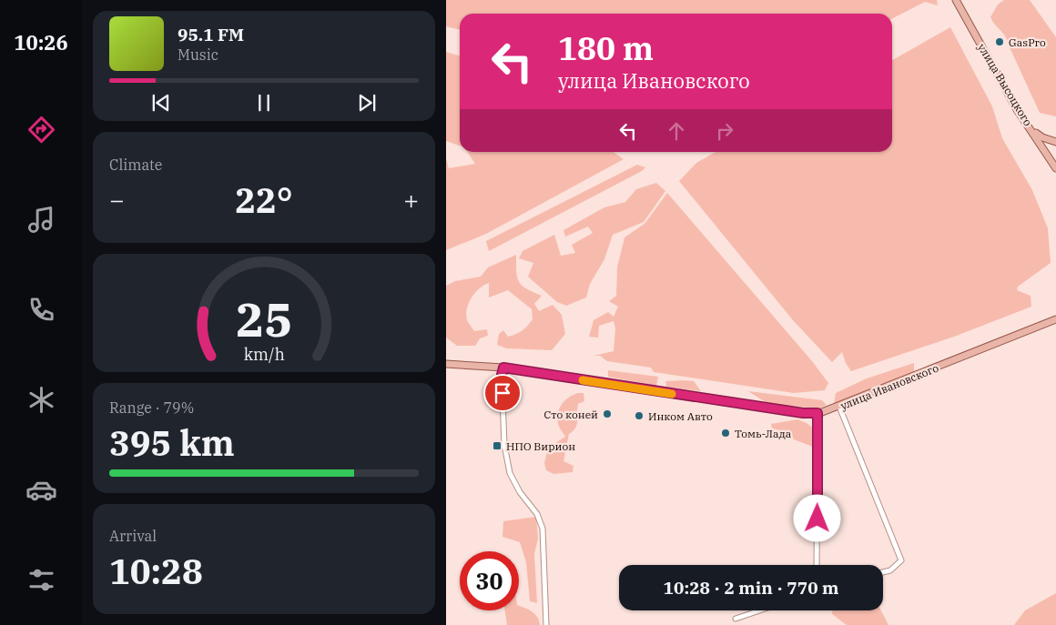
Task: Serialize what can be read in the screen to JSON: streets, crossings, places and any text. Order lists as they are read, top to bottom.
{
  "streets": {
    "main road": ["улица Высоцкого", "улица Ивановского"]
  },
  "places": {
    "other": [
      "GasPro",
      "Сто коней",
      "Инком Авто",
      "Томь-Лада"
    ],
    "transit": ["НПО Вирион"]
  },
  "page": {
    "tabs": "10:26",
    "turn": ["180 m", "улица Ивановского"],
    "song": ["95.1 FM", "Music"],
    "tile": [
      "Climate",
      ["Range · 79%", "395 km"],
      ["Arrival", "10:28"]
    ],
    "heat": ["−", "22°", "+"],
    "limit": "30",
    "trip": "10:28 · 2 min · 770 m",
    "gauge": ["25", "km/h"]
  }
}
